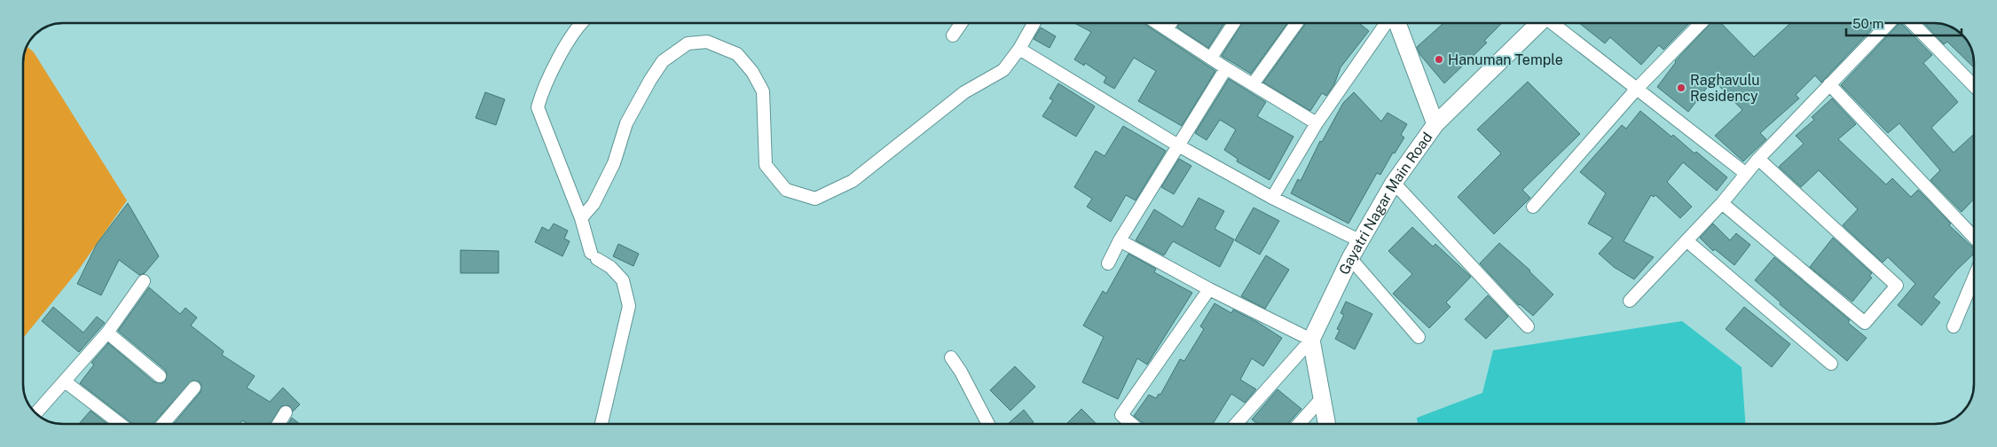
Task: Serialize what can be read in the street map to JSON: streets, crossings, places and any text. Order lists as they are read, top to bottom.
{
  "streets": {
    "street": ["Gayatri Nagar Main Road"]
  },
  "places": ["Hanuman Temple", "Raghavulu Residency"],
  "scale_bar": "50 m"
}
